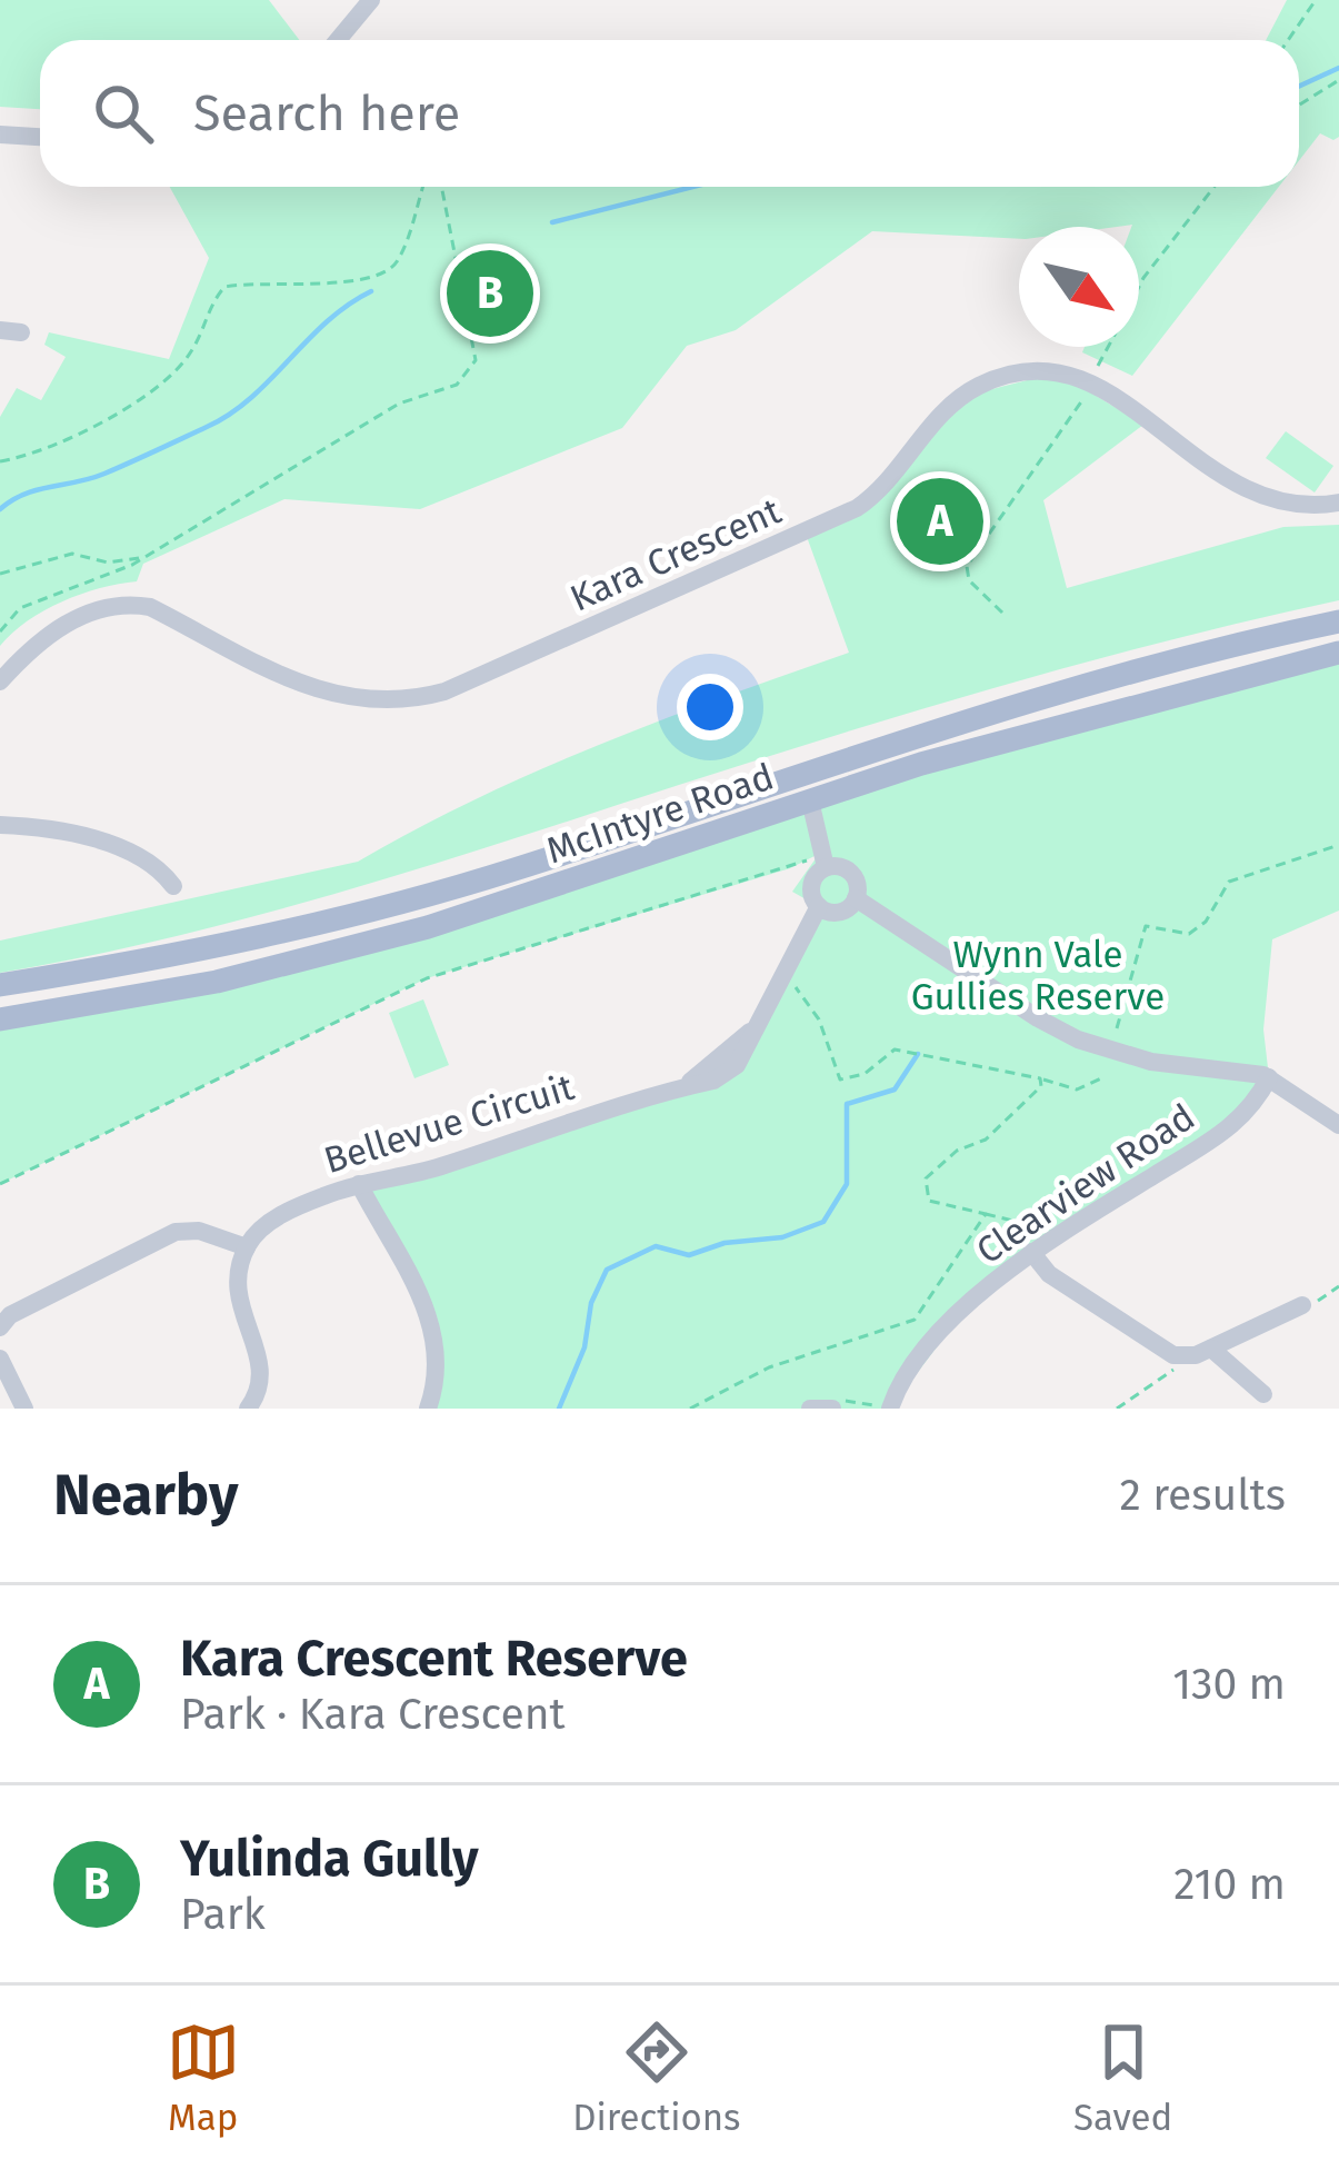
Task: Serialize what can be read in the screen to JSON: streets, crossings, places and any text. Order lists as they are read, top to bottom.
{
  "streets": {
    "main road": ["McIntyre Road"],
    "street": ["Kara Crescent", "Bellevue Circuit", "Clearview Road"]
  },
  "parks": ["Wynn Vale Gullies Reserve"],
  "north": "bottom right",
  "page": {
    "search": "Search here",
    "pins": ["B", "A"],
    "heading": ["Nearby", "2 results"],
    "list": [
      {
        "mark": "A",
        "name": "Kara Crescent Reserve",
        "note": "Park · Kara Crescent",
        "value": "130 m"
      },
      {
        "mark": "B",
        "name": "Yulinda Gully",
        "note": "Park",
        "value": "210 m"
      }
    ],
    "nav": ["Map", "Directions", "Saved"]
  }
}
